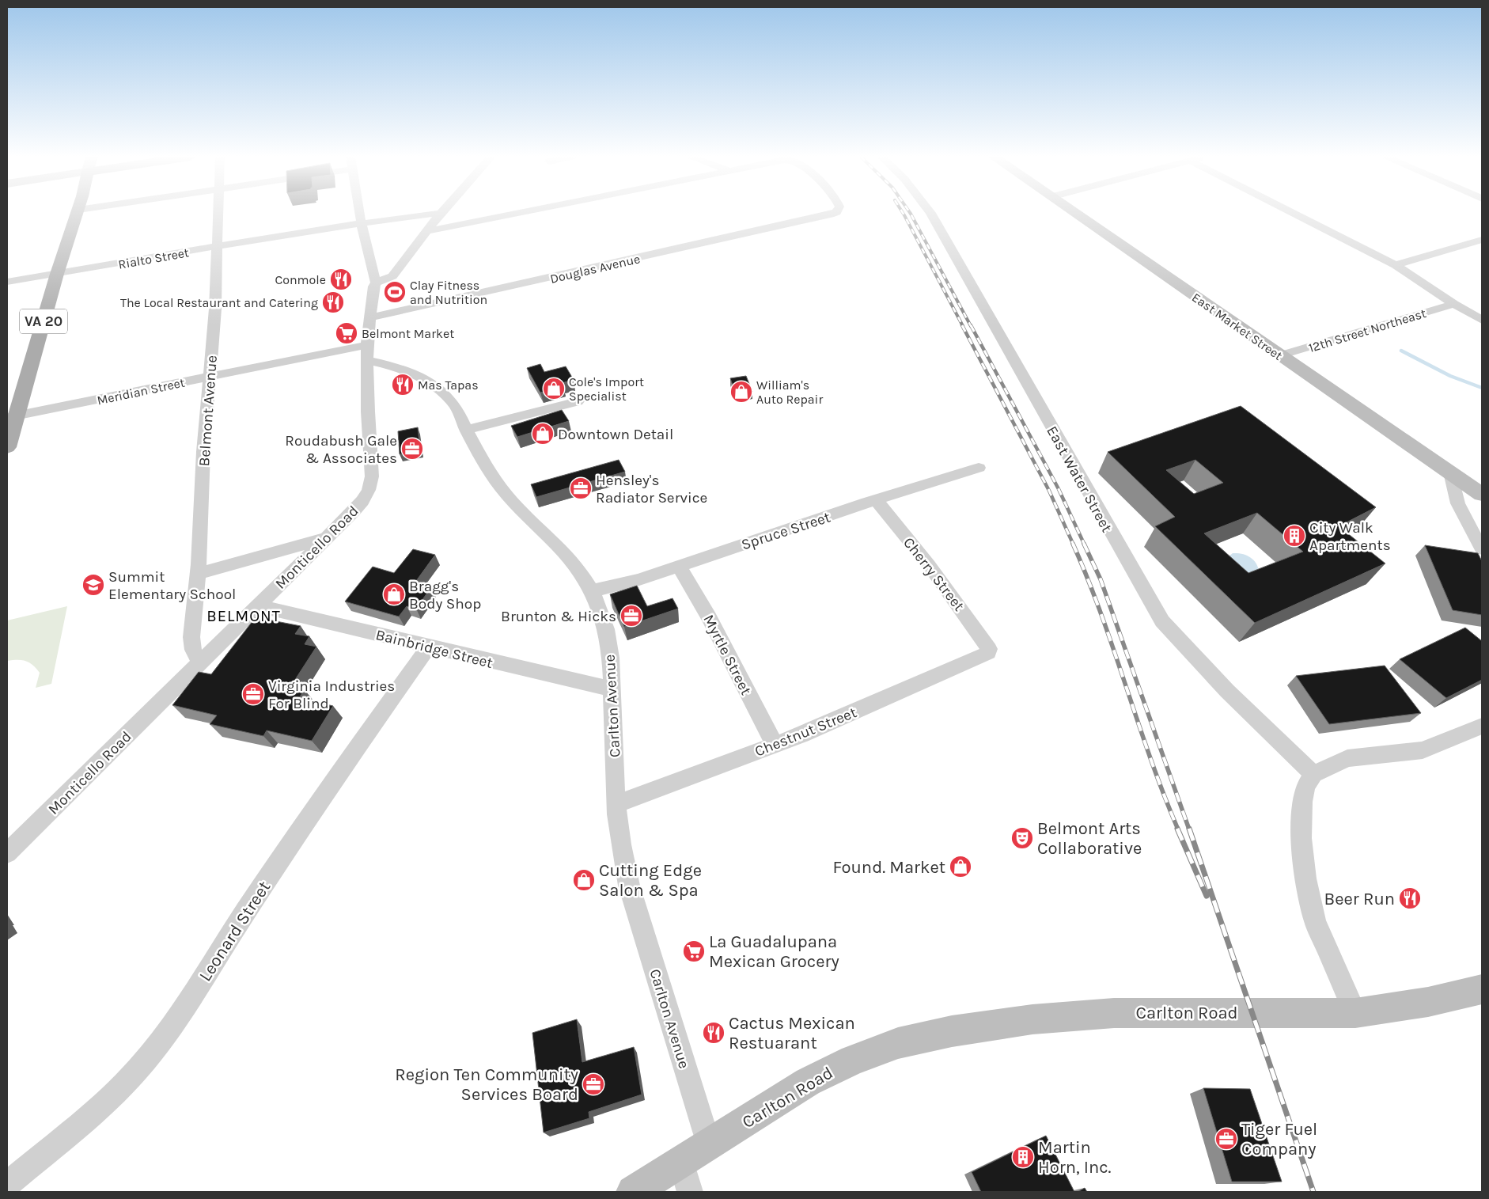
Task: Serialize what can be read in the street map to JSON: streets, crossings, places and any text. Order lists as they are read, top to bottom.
{
  "streets": {
    "main road": ["VA 20", "East Market Street", "Carlton Road"],
    "street": [
      "Rialto Street",
      "Douglas Avenue",
      "12th Street Northeast",
      "Meridian Street",
      "Belmont Avenue",
      "East Water Street",
      "Spruce Street",
      "Monticello Road",
      "Cherry Street",
      "Bainbridge Street",
      "Myrtle Street",
      "Carlton Avenue",
      "Chestnut Street",
      "Leonard Street"
    ]
  },
  "crossings": [
    ["Rialto Street", "VA 20"],
    ["Rialto Street", "Belmont Avenue"],
    ["Douglas Avenue", "Monticello Road"],
    ["VA 20", "Meridian Street"],
    ["East Market Street", "12th Street Northeast"],
    ["Meridian Street", "Belmont Avenue"],
    ["Meridian Street", "Monticello Road"],
    ["Meridian Street", "Carlton Avenue"],
    ["Belmont Avenue", "Monticello Road"],
    ["Spruce Street", "Cherry Street"],
    ["Spruce Street", "Myrtle Street"],
    ["Spruce Street", "Carlton Avenue"],
    ["Monticello Road", "Bainbridge Street"],
    ["Monticello Road", "Carlton Avenue"],
    ["Cherry Street", "Chestnut Street"],
    ["Bainbridge Street", "Carlton Avenue"],
    ["Bainbridge Street", "Leonard Street"],
    ["Myrtle Street", "Chestnut Street"],
    ["Carlton Avenue", "Chestnut Street"],
    ["Carlton Avenue", "Carlton Road"]
  ],
  "districts": ["BELMONT"],
  "places": {
    "restaurant": [
      "Conmole",
      "The Local Restaurant and Catering",
      "Mas Tapas",
      "Beer Run",
      "Cactus Mexican Restuarant"
    ],
    "sports": ["Clay Fitness and Nutrition"],
    "supermarket": ["Belmont Market", "La Guadalupana Mexican Grocery"],
    "shop": [
      "Cole's Import Specialist",
      "William's Auto Repair",
      "Downtown Detail",
      "Bragg's Body Shop",
      "Found. Market",
      "Cutting Edge Salon & Spa"
    ],
    "office": [
      "Roudabush Gale & Associates",
      "Hensley's Radiator Service",
      "Brunton & Hicks",
      "Virginia Industries For Blind",
      "Region Ten Community Services Board",
      "Tiger Fuel Company"
    ],
    "building": ["City Walk Apartments", "Martin Horn, Inc."],
    "school or university": ["Summit Elementary School"],
    "theatre": ["Belmont Arts Collaborative"]
  }
}
